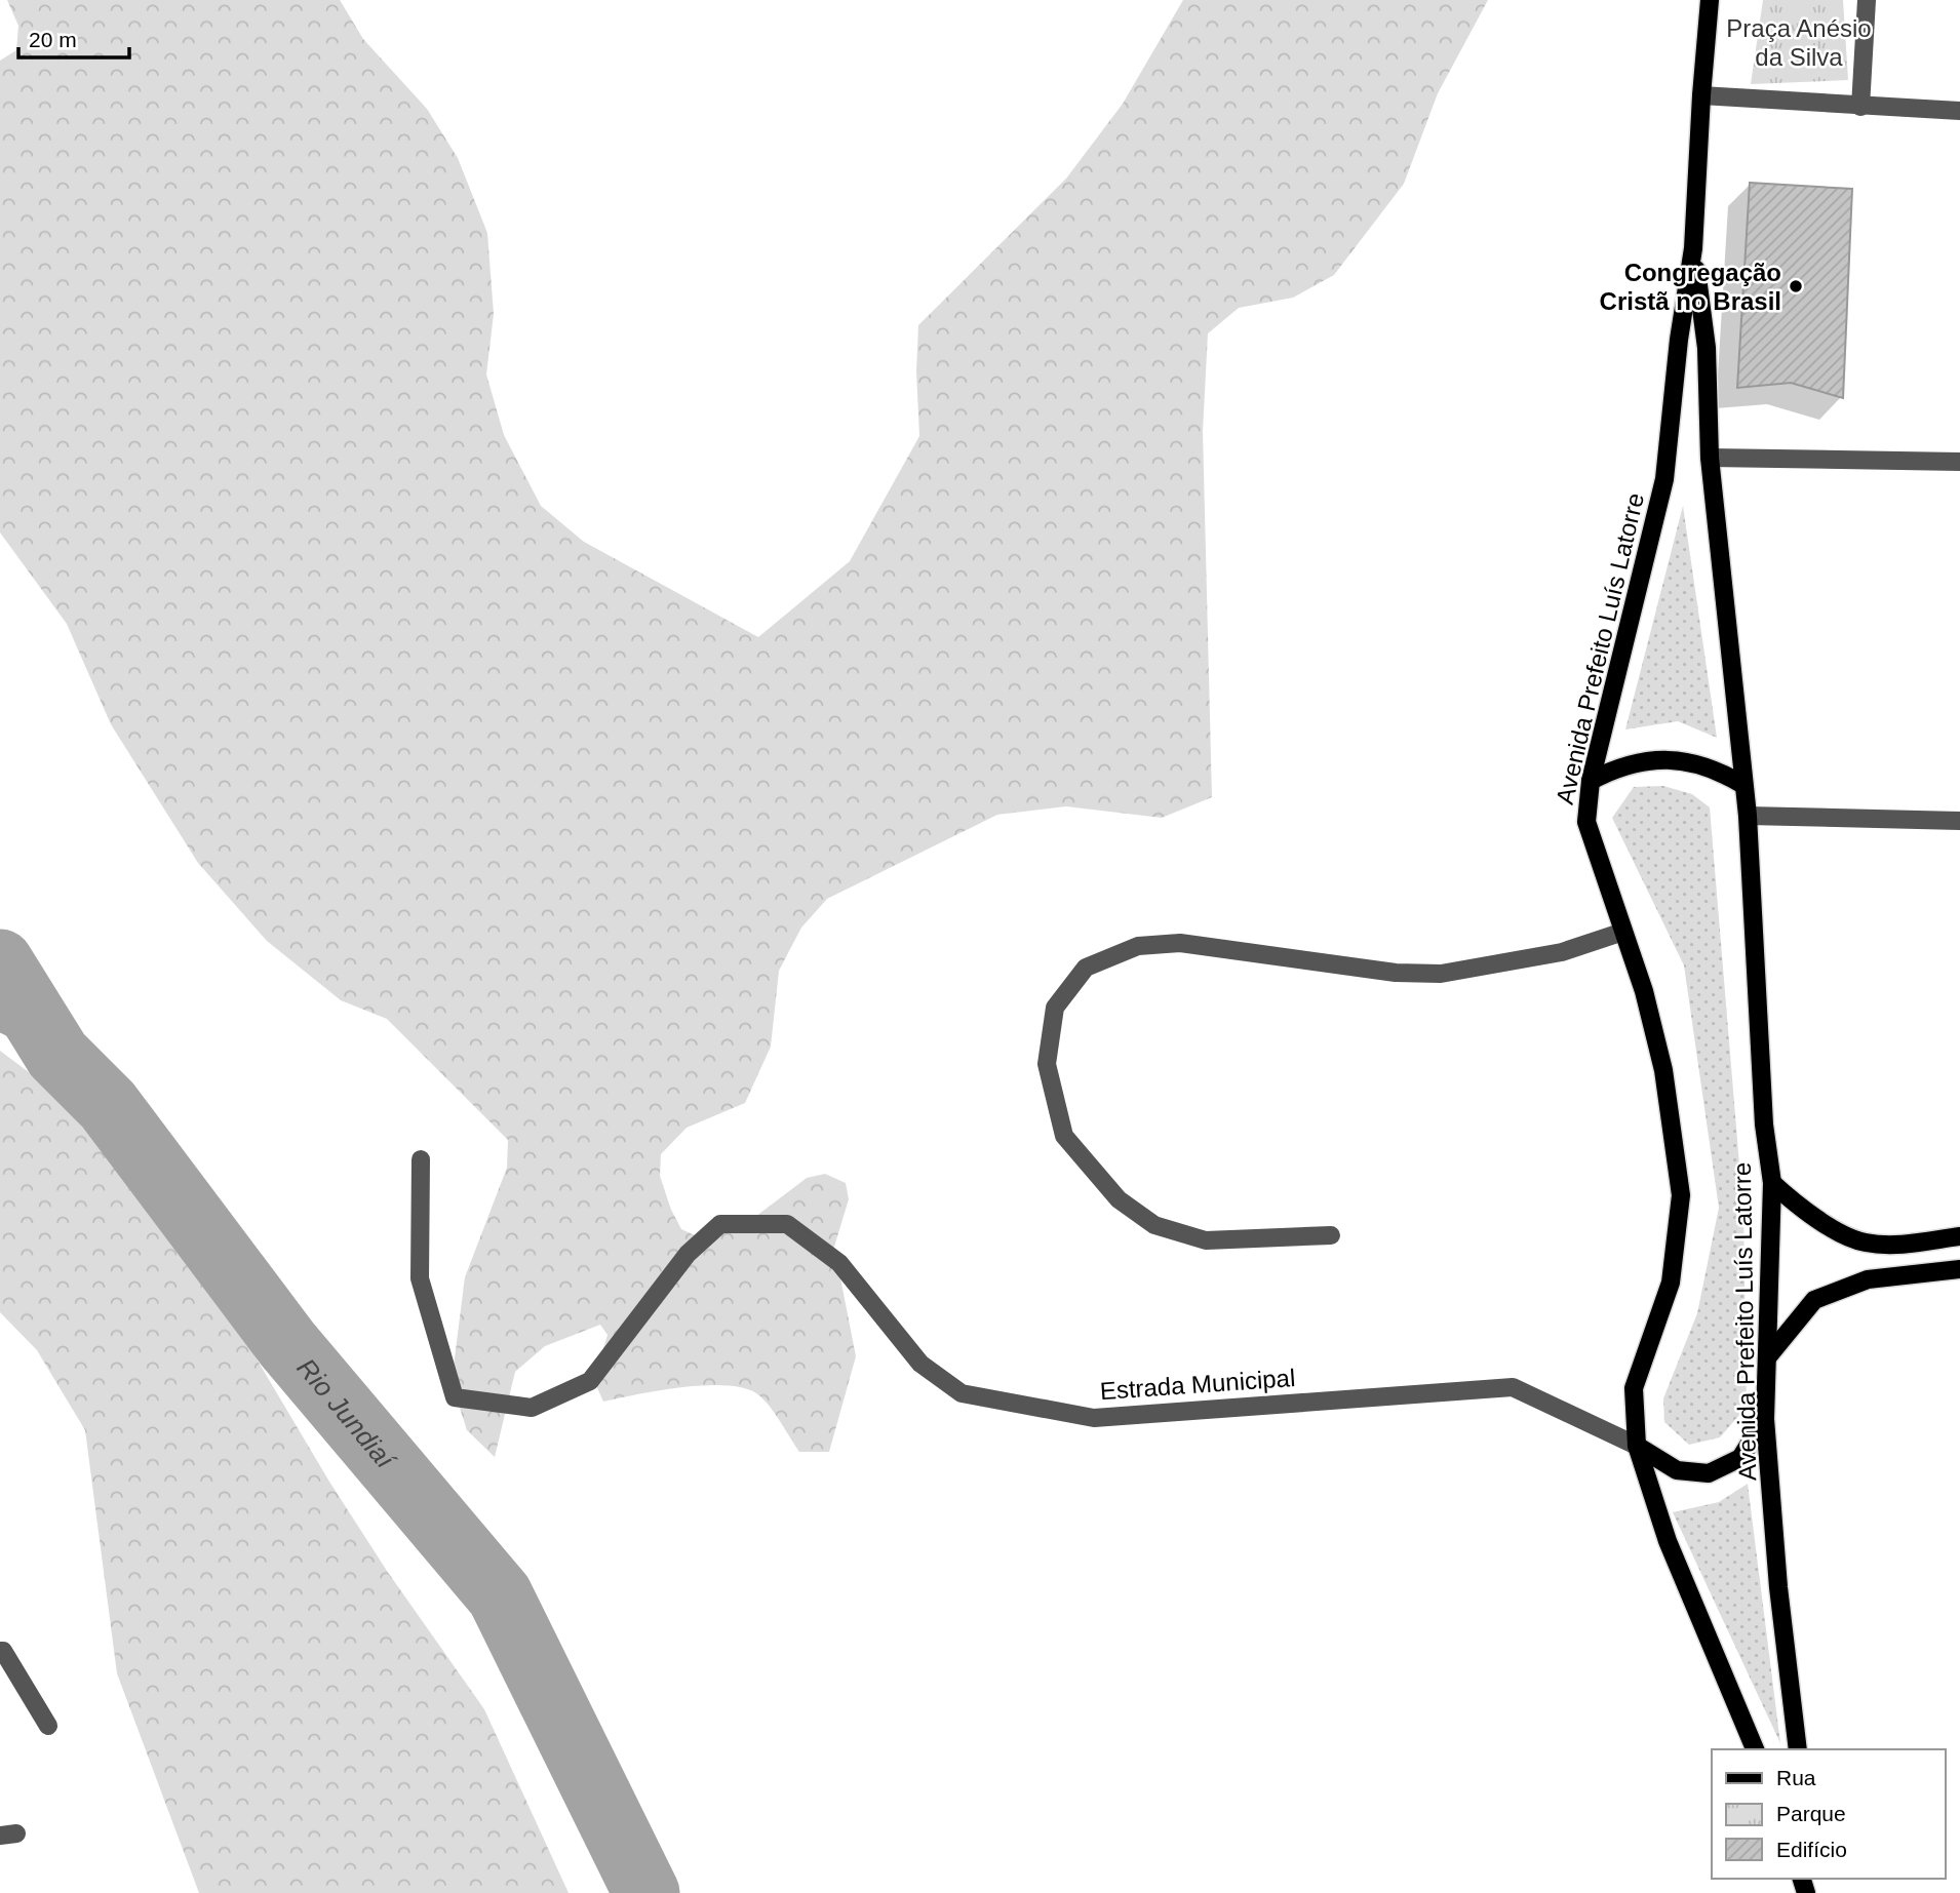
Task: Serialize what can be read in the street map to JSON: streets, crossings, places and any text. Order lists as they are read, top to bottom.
{
  "streets": {
    "main road": ["Avenida Prefeito Luís Latorre"],
    "street": ["Estrada Municipal"]
  },
  "crossings": [
    ["Avenida Prefeito Luís Latorre", "Estrada Municipal"]
  ],
  "water": ["Rio Jundiaí"],
  "parks": ["Praça Anésio da Silva"],
  "places": ["Congregação Cristã no Brasil"],
  "legend": ["Rua", "Parque", "Edifício"],
  "scale_bar": "20 m"
}
